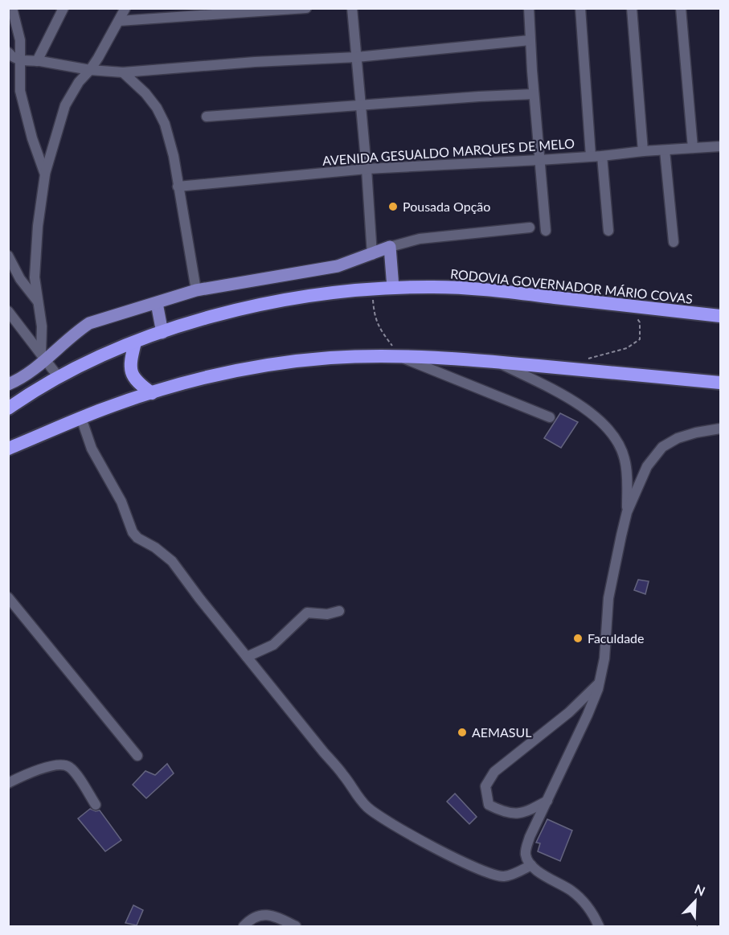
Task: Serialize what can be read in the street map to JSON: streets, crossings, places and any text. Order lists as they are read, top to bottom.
{
  "streets": {
    "highway": ["RODOVIA GOVERNADOR MÁRIO COVAS"],
    "street": ["AVENIDA GESUALDO MARQUES DE MELO"]
  },
  "places": ["Pousada Opção", "Faculdade", "AEMASUL"],
  "north": "top right"
}
